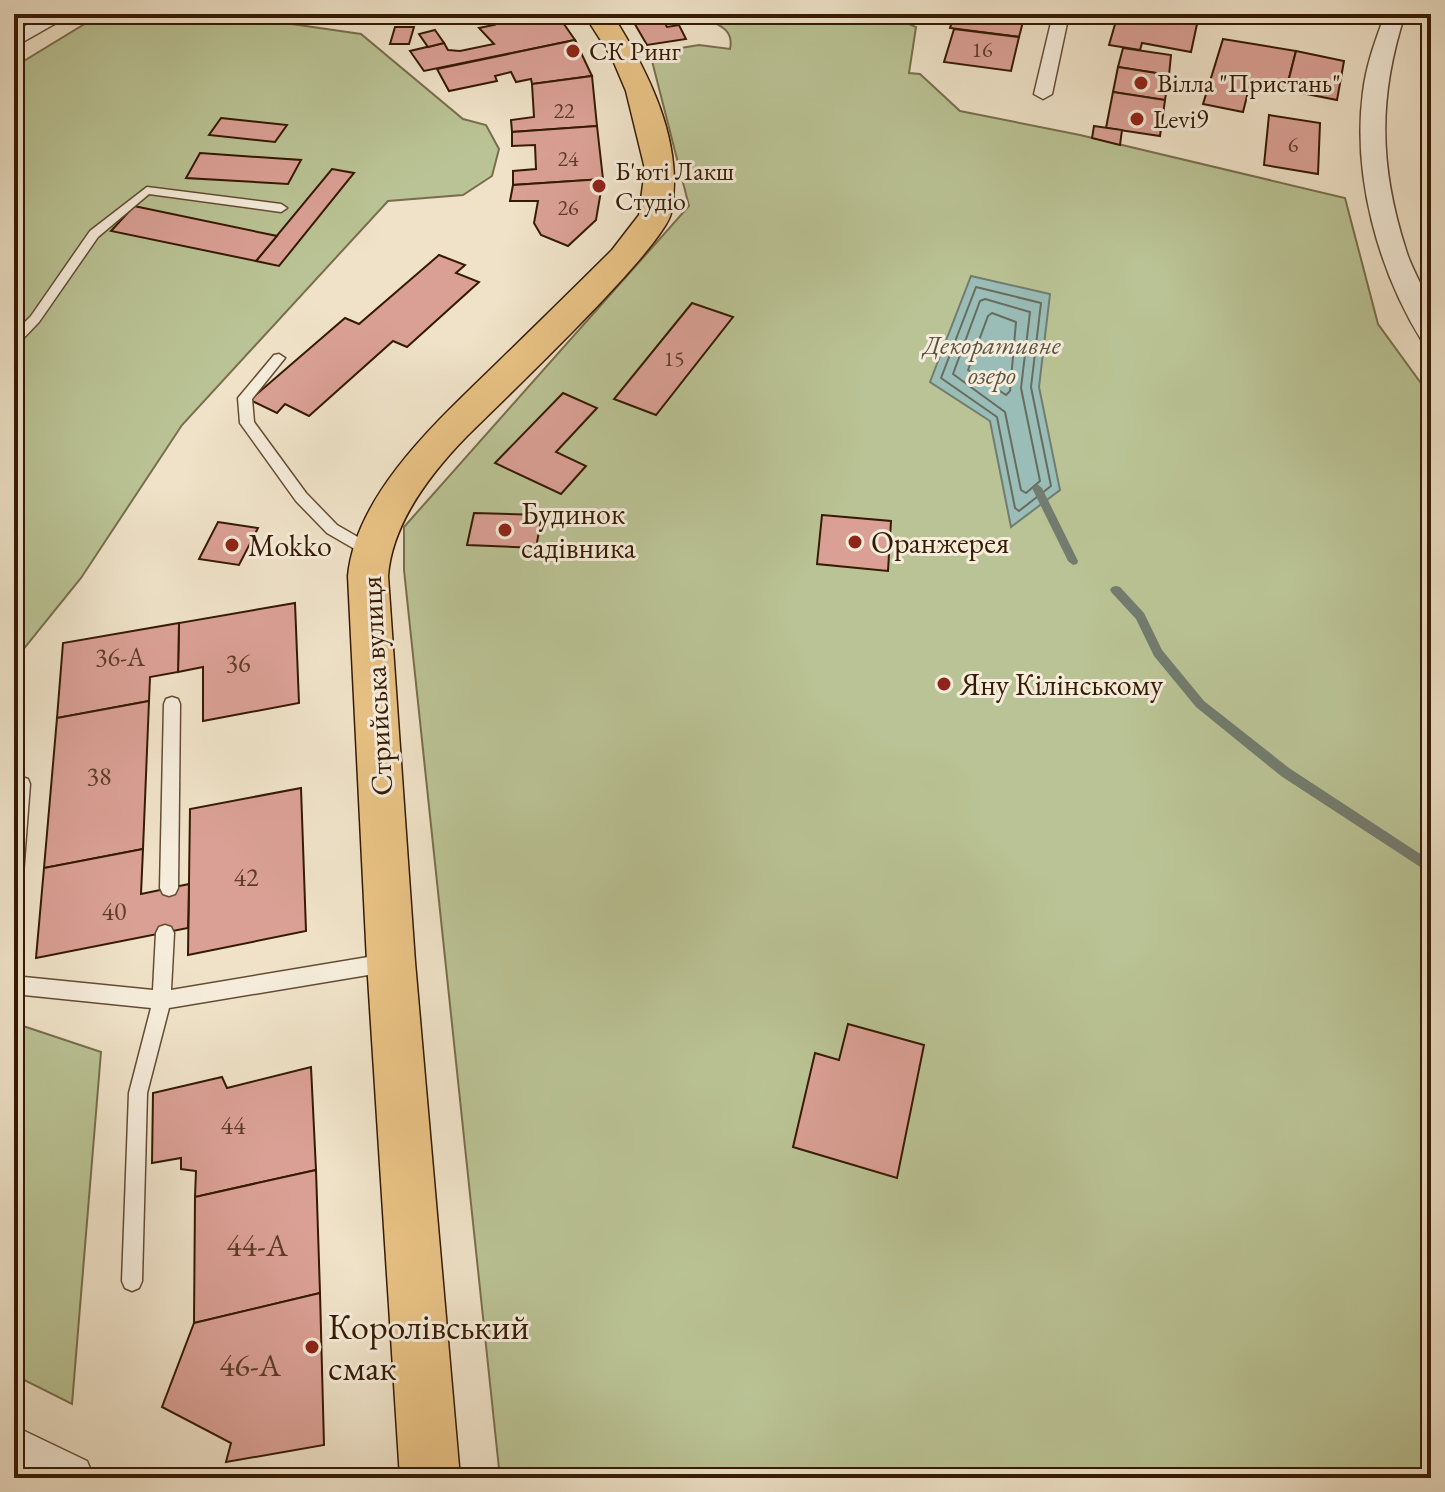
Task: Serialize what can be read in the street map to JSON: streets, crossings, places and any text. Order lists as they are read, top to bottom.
{
  "streets": {
    "main road": ["Стрийська вулиця"]
  },
  "water": ["Декоративне озеро"],
  "places": [
    "СК Ринг",
    "Вілла \"Пристань\"",
    "Levi9",
    "Б'юті Лакш Студіо",
    "Будинок садівника",
    "Оранжерея",
    "Mokko",
    "Яну Кілінському",
    "Королівський смак"
  ],
  "house_numbers": [
    "16",
    "22",
    "6",
    "24",
    "26",
    "15",
    "36-А",
    "36",
    "38",
    "42",
    "40",
    "44",
    "44-А",
    "46-А"
  ]
}
